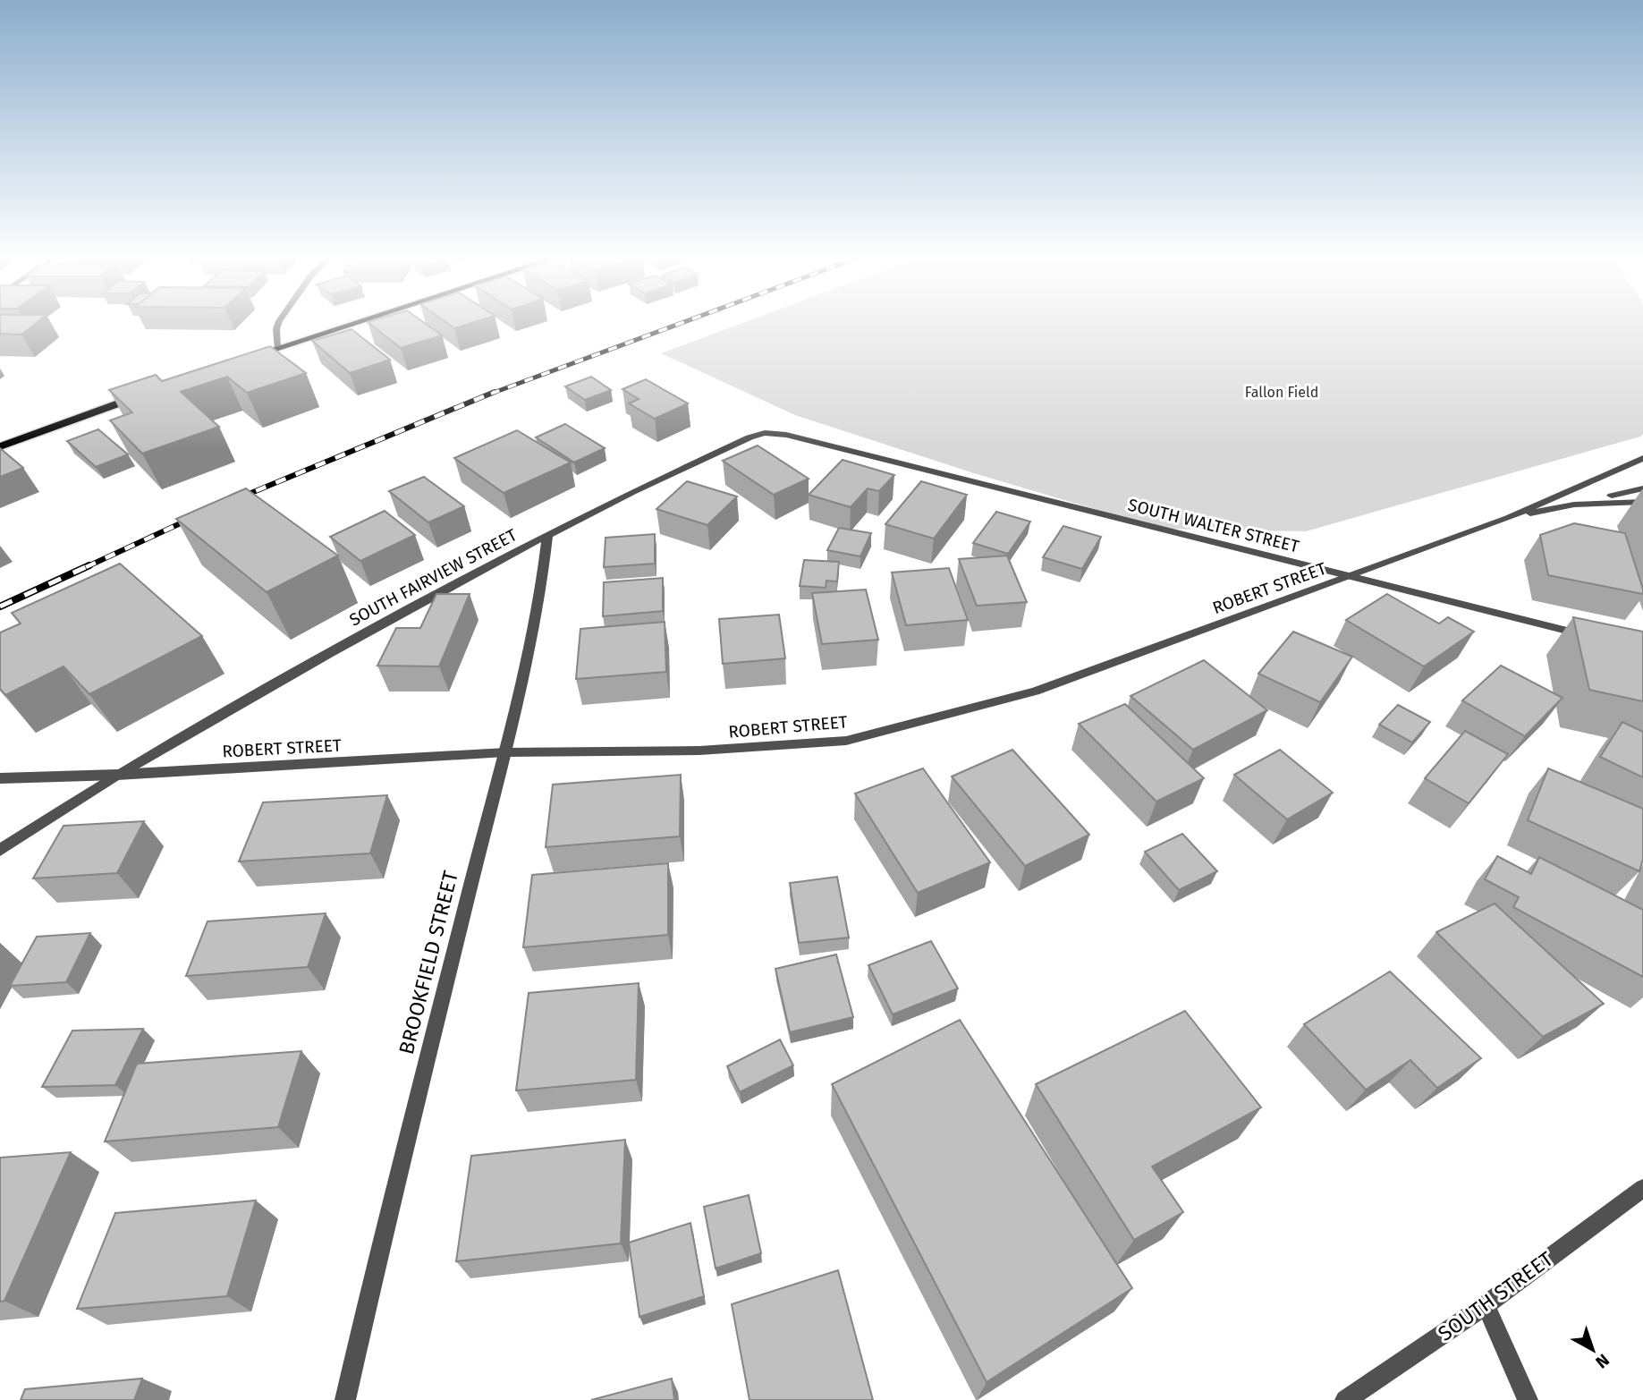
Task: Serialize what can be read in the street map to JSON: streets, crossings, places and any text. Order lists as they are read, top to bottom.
{
  "streets": {
    "street": [
      "SOUTH WALTER STREET",
      "SOUTH FAIRVIEW STREET",
      "ROBERT STREET",
      "BROOKFIELD STREET",
      "SOUTH STREET"
    ]
  },
  "crossings": [
    ["SOUTH WALTER STREET", "SOUTH FAIRVIEW STREET"],
    ["SOUTH WALTER STREET", "ROBERT STREET"],
    ["SOUTH FAIRVIEW STREET", "ROBERT STREET"],
    ["SOUTH FAIRVIEW STREET", "BROOKFIELD STREET"],
    ["ROBERT STREET", "BROOKFIELD STREET"]
  ],
  "parks": ["Fallon Field"],
  "north": "bottom right"
}
